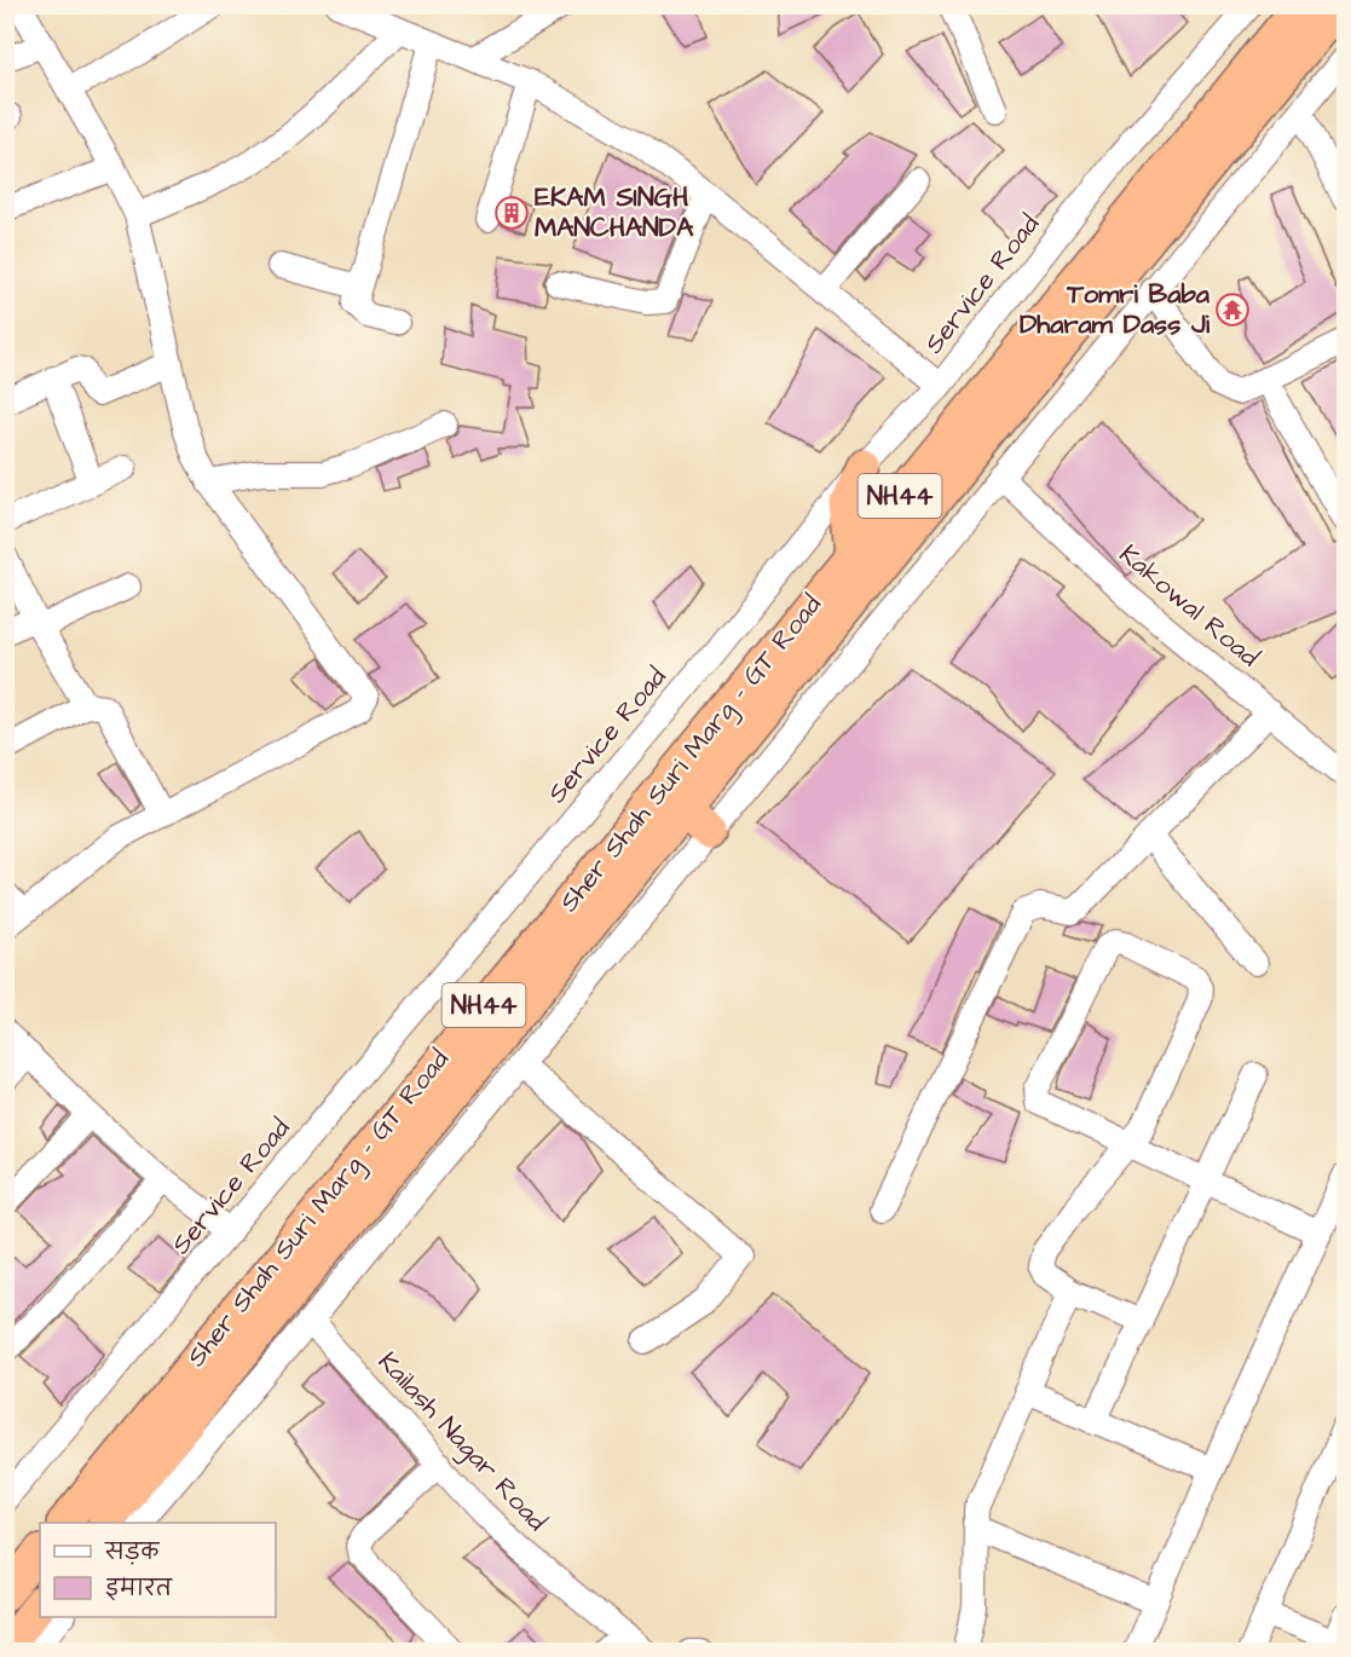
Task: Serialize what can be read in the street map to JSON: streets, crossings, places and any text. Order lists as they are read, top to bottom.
{
  "streets": {
    "highway": ["NH44", "Sher Shah Suri Marg - GT Road"],
    "street": ["Service Road", "Kakowal Road", "Kailash Nagar Road"]
  },
  "crossings": [
    ["NH44", "Sher Shah Suri Marg - GT Road"]
  ],
  "places": {
    "building": ["EKAM SINGH MANCHANDA"],
    "temple": ["Tomri Baba Dharam Dass Ji"]
  },
  "legend": ["सड़क", "इमारत"]
}
